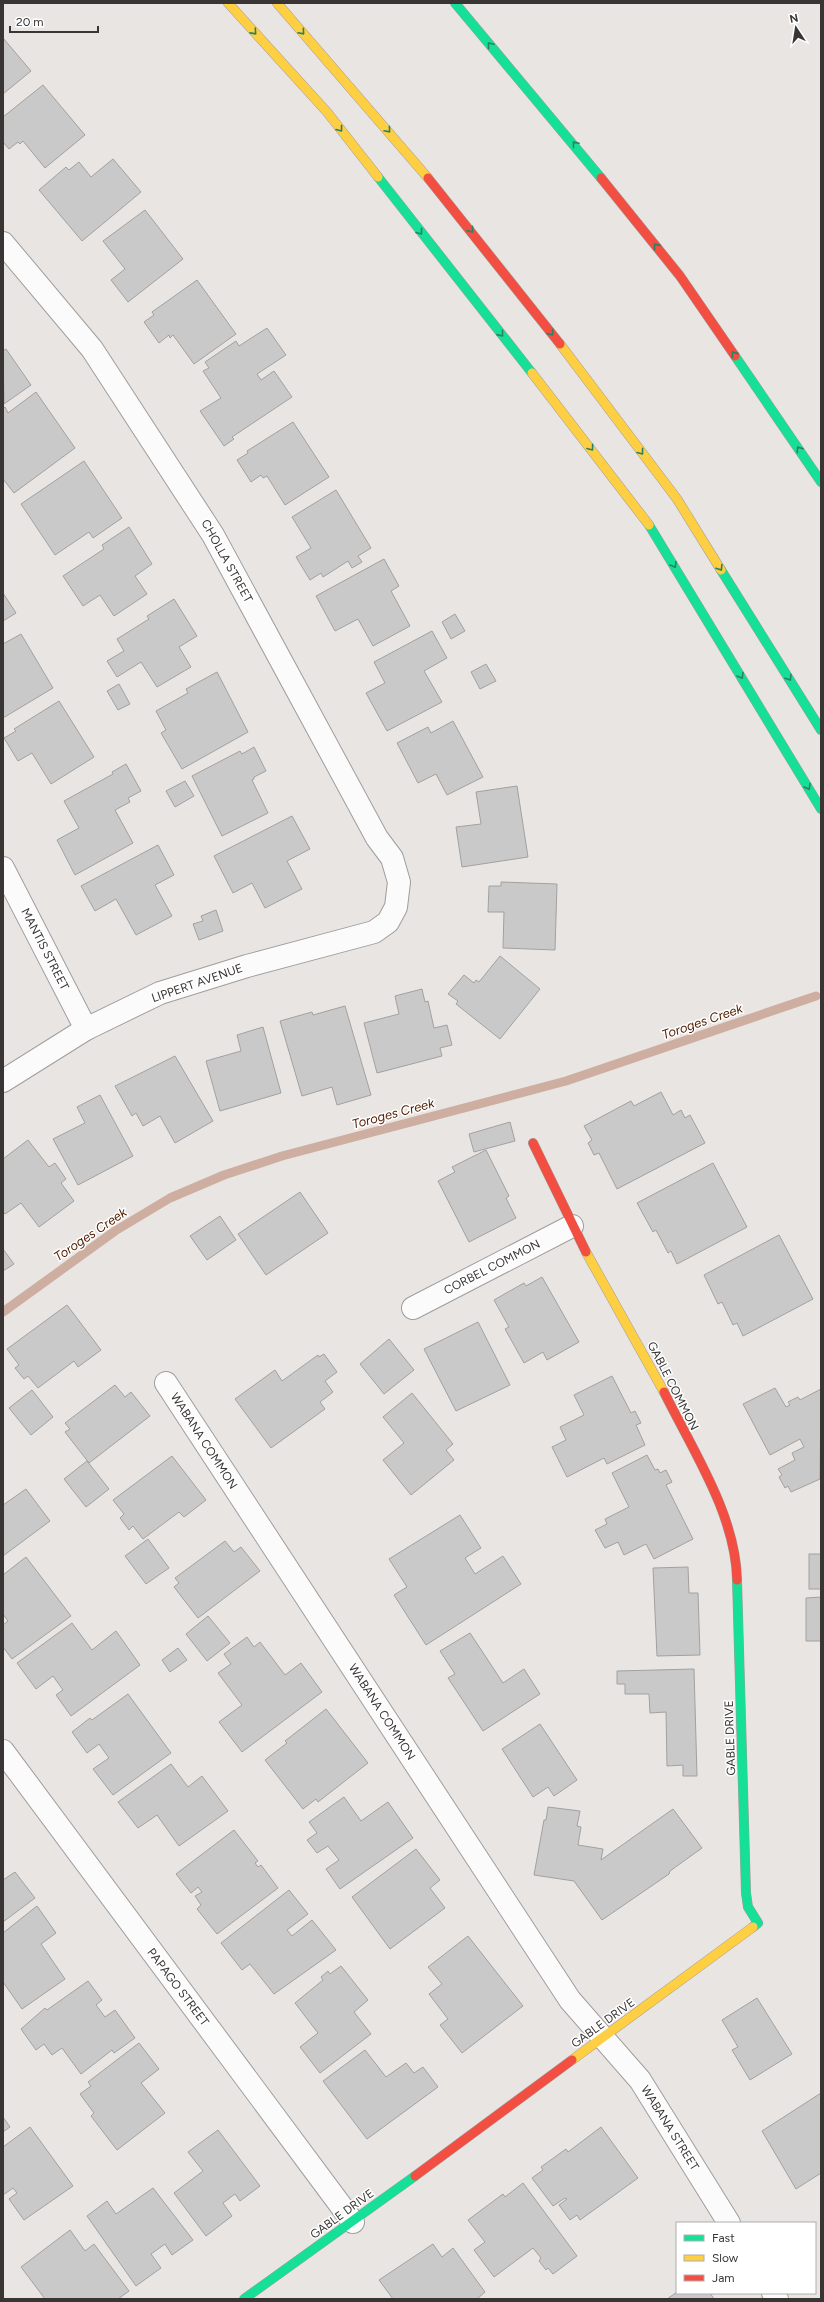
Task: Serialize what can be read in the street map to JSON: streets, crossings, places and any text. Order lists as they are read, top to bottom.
{
  "streets": {
    "main road": ["GABLE COMMON", "GABLE DRIVE"],
    "street": [
      "CHOLLA STREET",
      "MANTIS STREET",
      "LIPPERT AVENUE",
      "CORBEL COMMON",
      "WABANA COMMON",
      "PAPAGO STREET",
      "WABANA STREET"
    ]
  },
  "crossings": [
    ["CHOLLA STREET", "LIPPERT AVENUE"],
    ["MANTIS STREET", "LIPPERT AVENUE"],
    ["CORBEL COMMON", "GABLE COMMON"],
    ["GABLE COMMON", "GABLE DRIVE"],
    ["WABANA COMMON", "GABLE DRIVE"],
    ["WABANA COMMON", "WABANA STREET"],
    ["GABLE DRIVE", "PAPAGO STREET"],
    ["GABLE DRIVE", "WABANA STREET"]
  ],
  "water": ["Toroges Creek"],
  "legend": ["Fast", "Slow", "Jam"],
  "scale_bar": "20 m",
  "north": "top"
}
